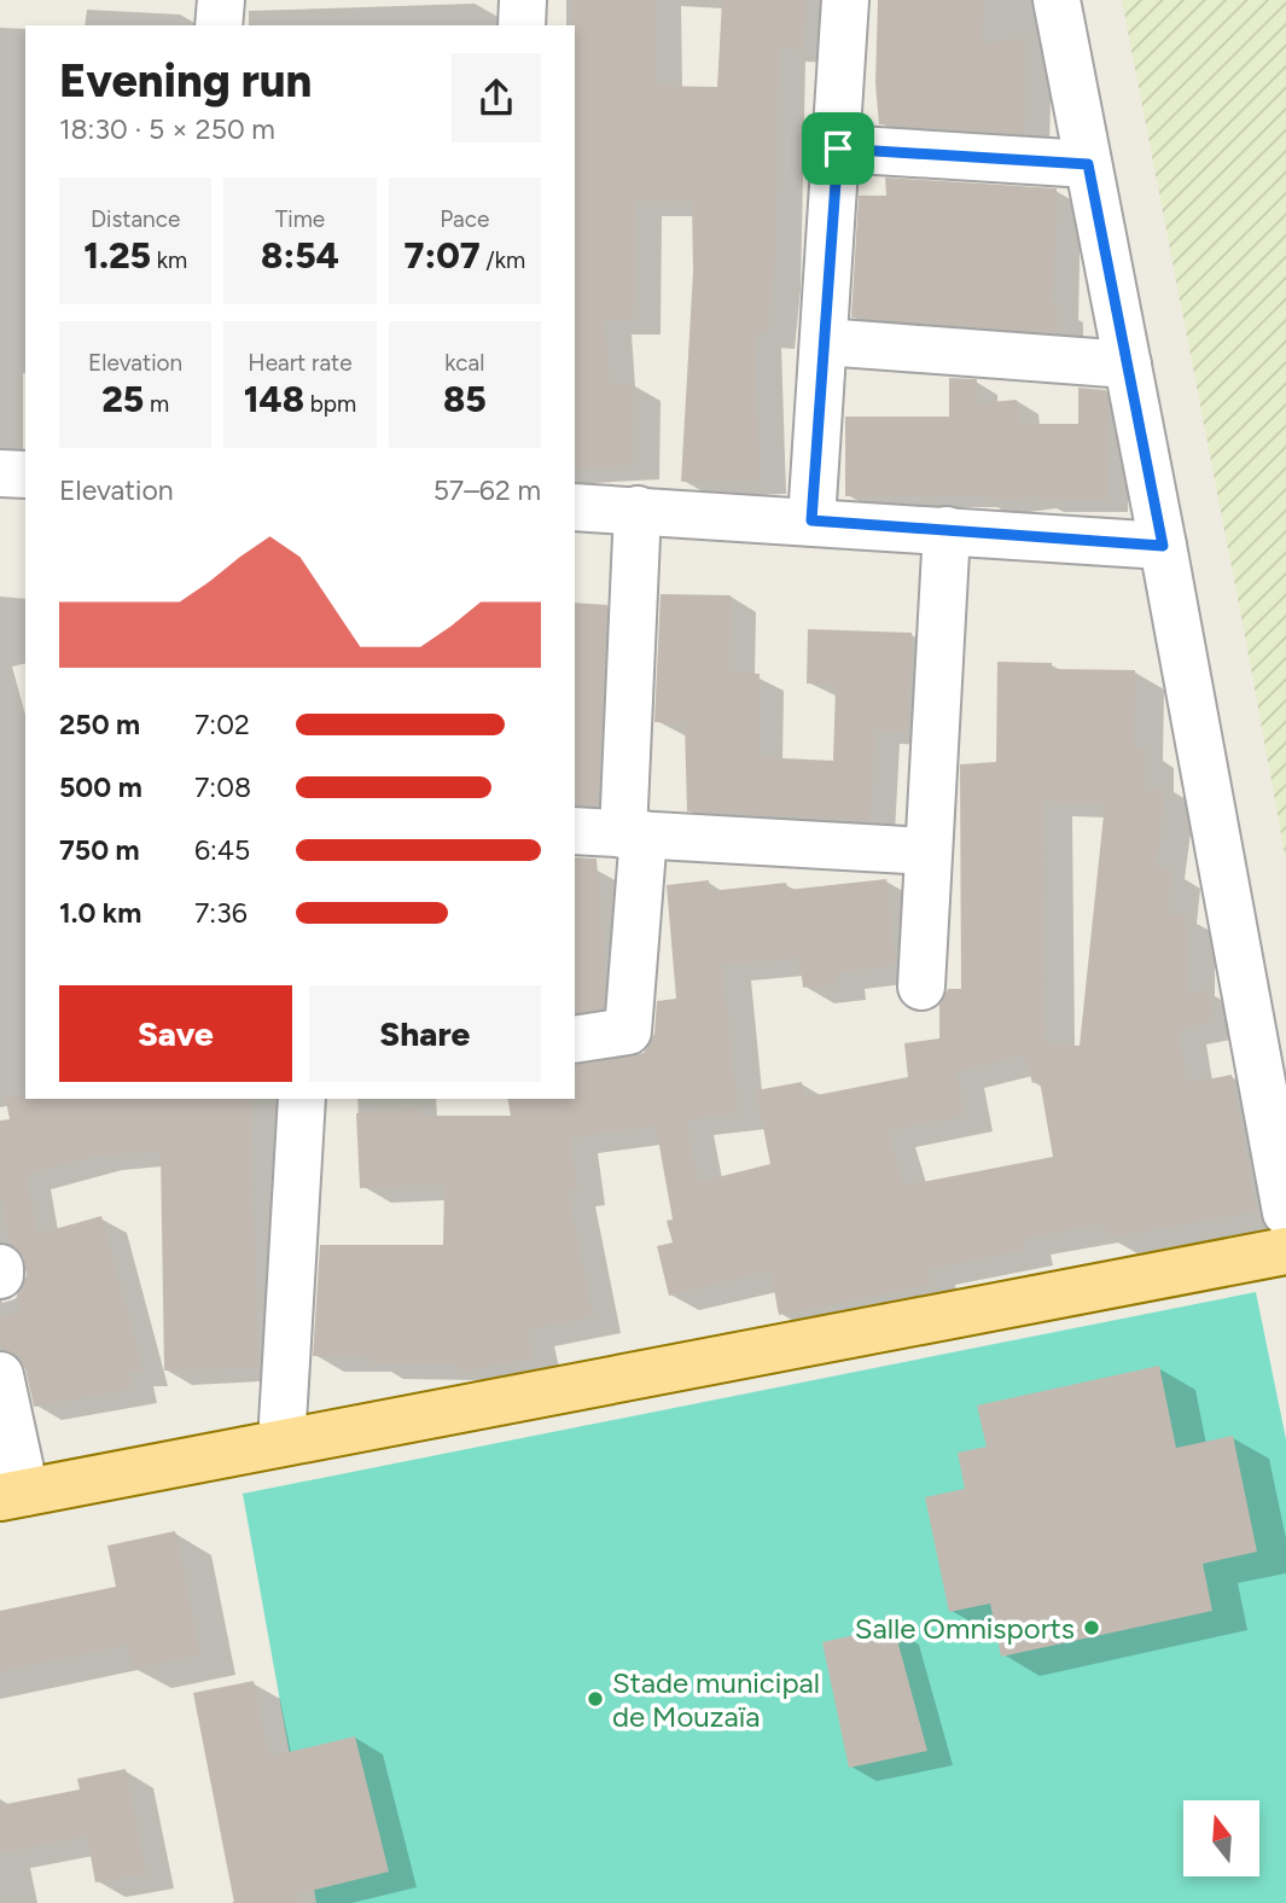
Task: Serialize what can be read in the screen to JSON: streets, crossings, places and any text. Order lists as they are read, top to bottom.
{
  "places": ["Salle Omnisports", "Stade municipal de Mouzaïa"],
  "north": "top",
  "page": {
    "heading": ["Evening run", "18:30 · 5 × 250 m"],
    "stats": [
      ["Distance", "1.25 km"],
      ["Time", "8:54"],
      ["Pace", "7:07 /km"],
      ["Elevation", "25 m"],
      ["Heart rate", "148 bpm"],
      ["kcal", "85"]
    ],
    "chart": ["Elevation", "57–62 m"],
    "list": [
      {
        "name": "250 m",
        "note": "7:02"
      },
      {
        "name": "500 m",
        "note": "7:08"
      },
      {
        "name": "750 m",
        "note": "6:45"
      },
      {
        "name": "1.0 km",
        "note": "7:36"
      }
    ],
    "buttons": ["Save", "Share"]
  }
}
